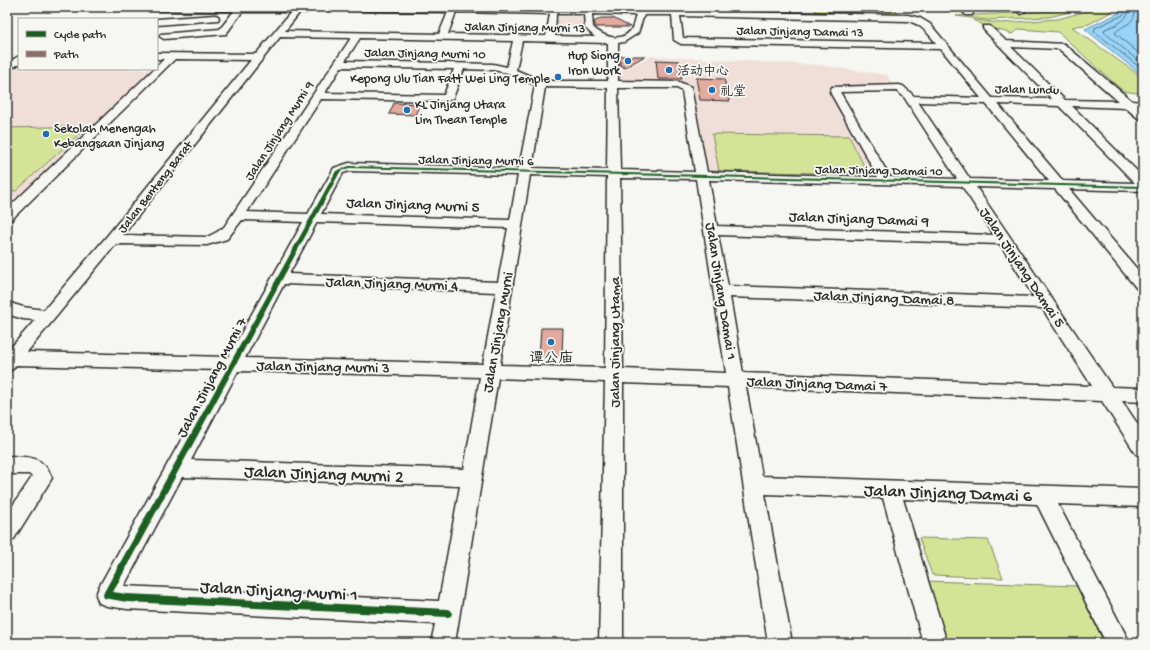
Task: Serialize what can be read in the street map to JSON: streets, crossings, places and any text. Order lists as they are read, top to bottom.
{
  "streets": {
    "street": [
      "Jalan Jinjang Murni 13",
      "Jalan Jinjang Damai 13",
      "Jalan Jinjang Murni 10",
      "Jalan Lundu",
      "Jalan Jinjang Murni 9",
      "Jalan Jinjang Murni 6",
      "Jalan Jinjang Damai 10",
      "Jalan Benteng Barat",
      "Jalan Jinjang Murni 5",
      "Jalan Jinjang Damai 9",
      "Jalan Jinjang Damai 5",
      "Jalan Jinjang Murni 4",
      "Jalan Jinjang Damai 1",
      "Jalan Jinjang Damai 8",
      "Jalan Jinjang Murni",
      "Jalan Jinjang Utama",
      "Jalan Jinjang Murni 3",
      "Jalan Jinjang Murni 7",
      "Jalan Jinjang Damai 7",
      "Jalan Jinjang Murni 2",
      "Jalan Jinjang Damai 6",
      "Jalan Jinjang Murni 1"
    ]
  },
  "crossings": [
    ["Jalan Jinjang Murni 13", "Jalan Jinjang Murni 9"],
    ["Jalan Jinjang Murni 13", "Jalan Benteng Barat"],
    ["Jalan Jinjang Murni 13", "Jalan Jinjang Utama"],
    ["Jalan Jinjang Murni 10", "Jalan Jinjang Murni 9"],
    ["Jalan Lundu", "Jalan Jinjang Damai 5"],
    ["Jalan Jinjang Murni 9", "Jalan Benteng Barat"],
    ["Jalan Jinjang Murni 9", "Jalan Jinjang Murni 5"],
    ["Jalan Jinjang Murni 6", "Jalan Jinjang Damai 10"],
    ["Jalan Jinjang Murni 6", "Jalan Jinjang Murni"],
    ["Jalan Jinjang Murni 6", "Jalan Jinjang Utama"],
    ["Jalan Jinjang Murni 6", "Jalan Jinjang Murni 7"],
    ["Jalan Jinjang Damai 10", "Jalan Jinjang Damai 5"],
    ["Jalan Jinjang Damai 10", "Jalan Jinjang Damai 1"],
    ["Jalan Jinjang Damai 10", "Jalan Jinjang Utama"],
    ["Jalan Benteng Barat", "Jalan Jinjang Murni 3"],
    ["Jalan Jinjang Murni 5", "Jalan Jinjang Murni"],
    ["Jalan Jinjang Murni 5", "Jalan Jinjang Murni 7"],
    ["Jalan Jinjang Damai 9", "Jalan Jinjang Damai 5"],
    ["Jalan Jinjang Damai 9", "Jalan Jinjang Damai 1"],
    ["Jalan Jinjang Damai 5", "Jalan Jinjang Damai 8"],
    ["Jalan Jinjang Damai 5", "Jalan Jinjang Damai 7"],
    ["Jalan Jinjang Murni 4", "Jalan Jinjang Murni"],
    ["Jalan Jinjang Murni 4", "Jalan Jinjang Murni 7"],
    ["Jalan Jinjang Damai 1", "Jalan Jinjang Damai 8"],
    ["Jalan Jinjang Damai 1", "Jalan Jinjang Utama"],
    ["Jalan Jinjang Damai 1", "Jalan Jinjang Damai 7"],
    ["Jalan Jinjang Damai 1", "Jalan Jinjang Damai 6"],
    ["Jalan Jinjang Murni", "Jalan Jinjang Murni 3"],
    ["Jalan Jinjang Murni", "Jalan Jinjang Damai 7"],
    ["Jalan Jinjang Murni", "Jalan Jinjang Murni 2"],
    ["Jalan Jinjang Murni", "Jalan Jinjang Murni 1"],
    ["Jalan Jinjang Utama", "Jalan Jinjang Damai 7"],
    ["Jalan Jinjang Murni 3", "Jalan Jinjang Murni 7"],
    ["Jalan Jinjang Murni 3", "Jalan Jinjang Damai 7"],
    ["Jalan Jinjang Murni 7", "Jalan Jinjang Murni 2"],
    ["Jalan Jinjang Murni 7", "Jalan Jinjang Murni 1"]
  ],
  "places": [
    "Hup Siong Iron Work",
    "活动中心",
    "Kepong Ulu Tian Fatt Wei Ling Temple",
    "礼堂",
    "KL Jinjang Utara Lim Thean Temple",
    "Sekolah Menengah Kebangsaan Jinjang",
    "谭公庙"
  ],
  "legend": ["Cycle path", "Path"]
}
